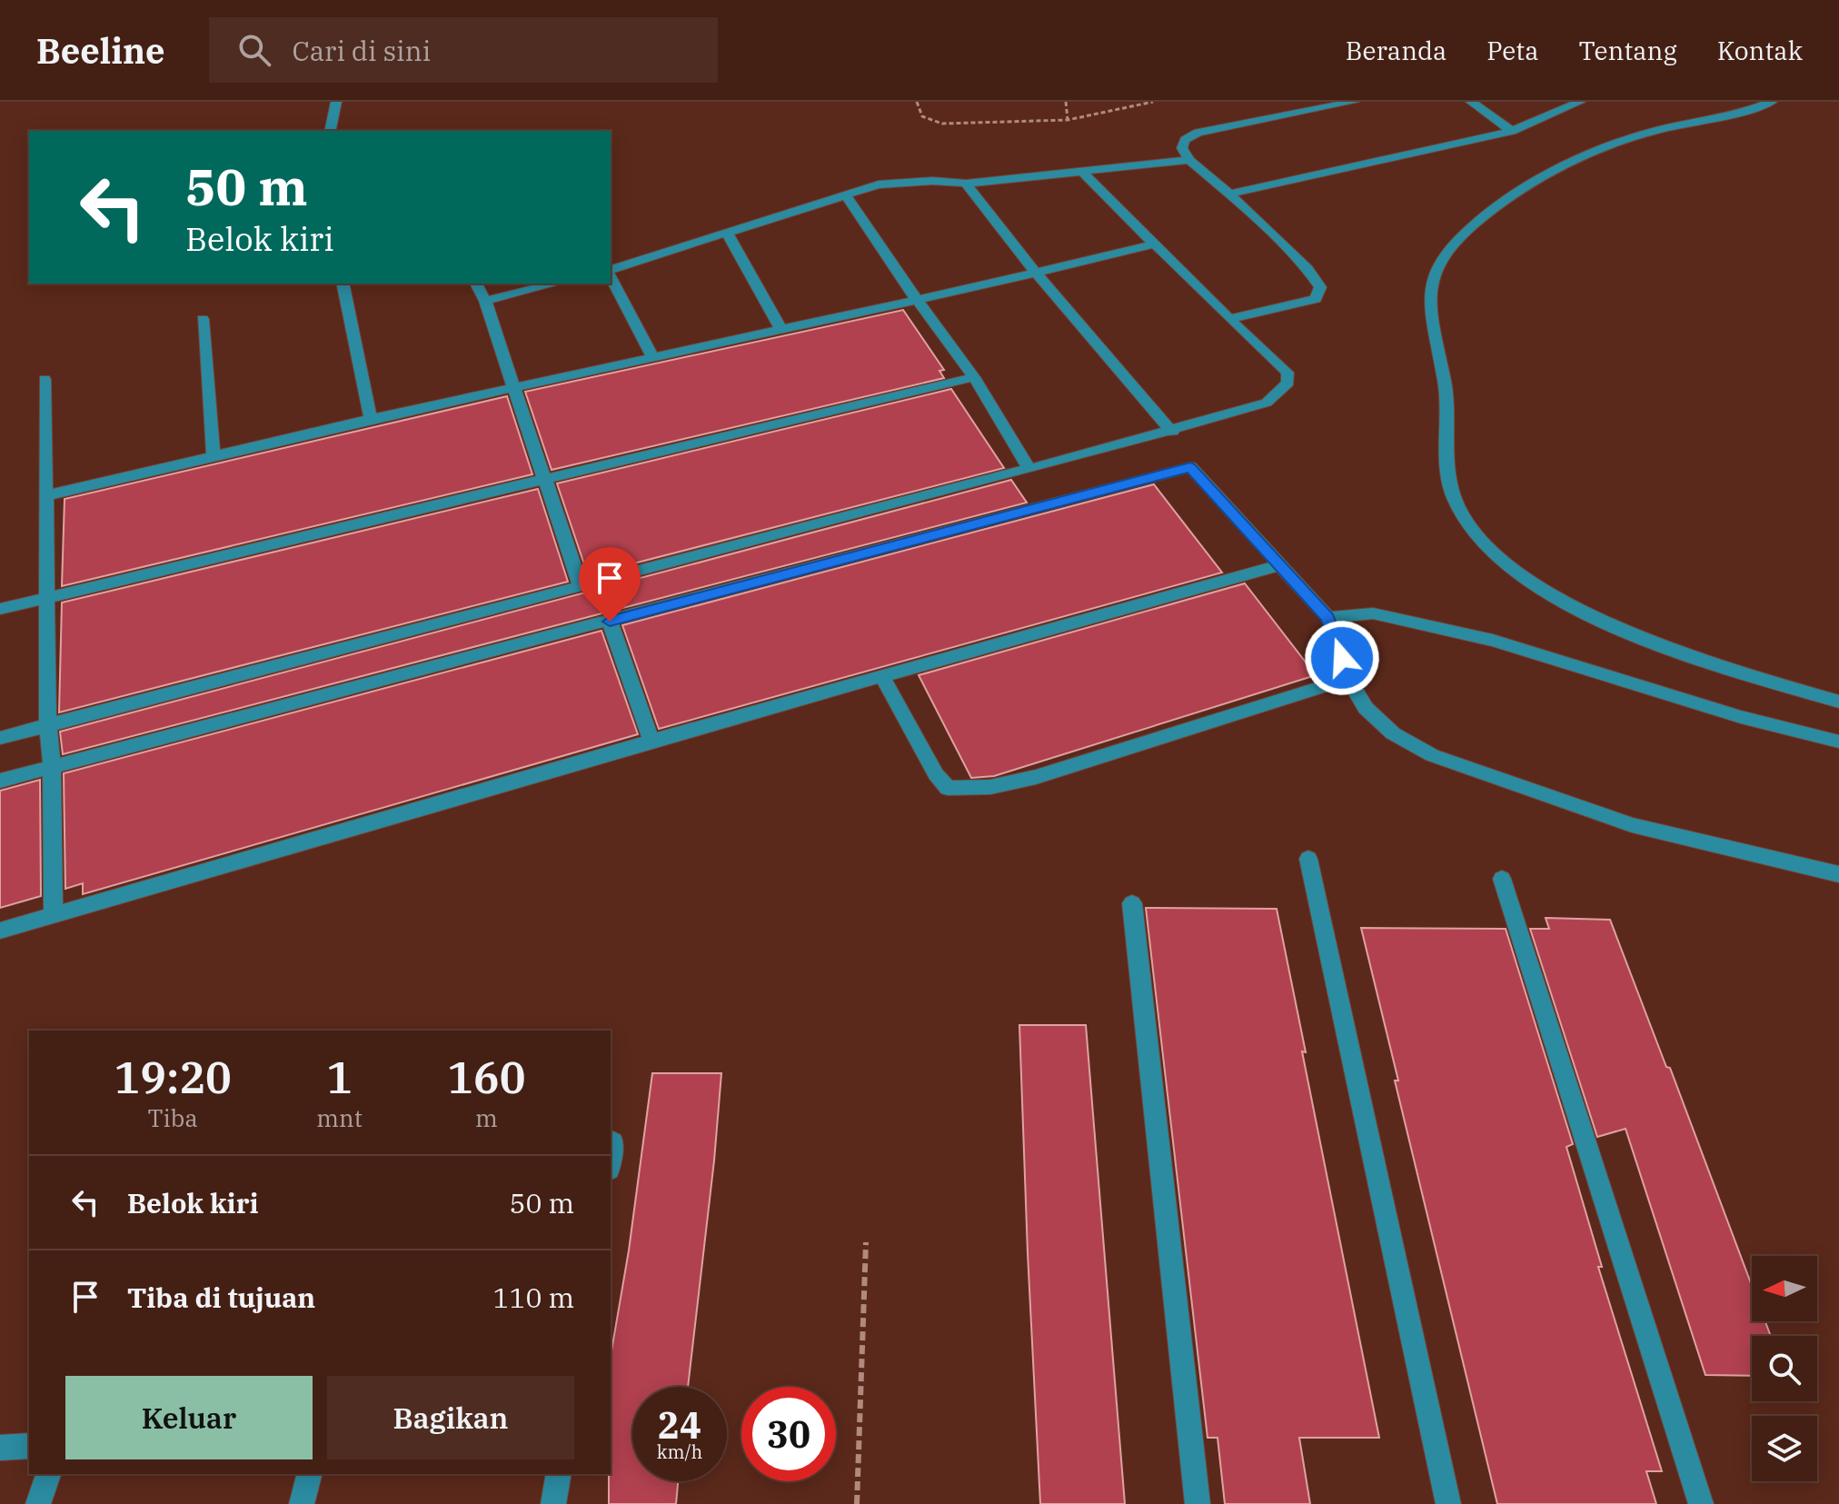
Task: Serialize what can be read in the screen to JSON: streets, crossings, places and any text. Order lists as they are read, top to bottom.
{
  "north": "left",
  "page": {
    "header": "Beeline",
    "search": "Cari di sini",
    "nav": [
      "Beranda",
      "Peta",
      "Tentang",
      "Kontak"
    ],
    "turn": ["50 m", "Belok kiri"],
    "eta": [
      "19:20",
      "Tiba",
      "1",
      "mnt",
      "160",
      "m"
    ],
    "list": [
      {
        "name": "Belok kiri",
        "value": "50 m"
      },
      {
        "name": "Tiba di tujuan",
        "value": "110 m"
      }
    ],
    "buttons": ["Keluar", "Bagikan"],
    "speed": "24 km/h",
    "limit": "30"
  }
}
